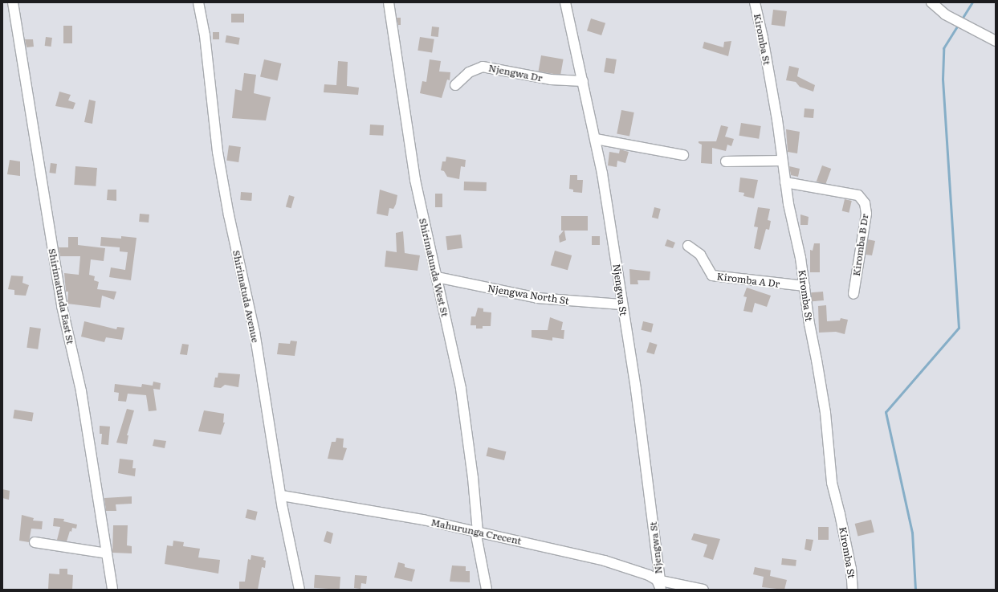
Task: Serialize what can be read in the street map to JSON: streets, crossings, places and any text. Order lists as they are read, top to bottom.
{
  "streets": {
    "street": [
      "Kiromba St",
      "Njengwa Dr",
      "Kiromba B Dr",
      "Shirimatunda West St",
      "Kiromba A Dr",
      "Njengwa St",
      "Njengwa North St",
      "Shirimatunda East St",
      "Shirimatuda Avenue",
      "Mahurunga Crecent"
    ]
  },
  "crossings": [
    ["Kiromba St", "Kiromba B Dr"],
    ["Kiromba St", "Kiromba A Dr"],
    ["Njengwa Dr", "Njengwa St"],
    ["Shirimatunda West St", "Njengwa North St"],
    ["Shirimatunda West St", "Mahurunga Crecent"],
    ["Njengwa St", "Njengwa North St"],
    ["Njengwa St", "Mahurunga Crecent"],
    ["Shirimatuda Avenue", "Mahurunga Crecent"]
  ]
}
